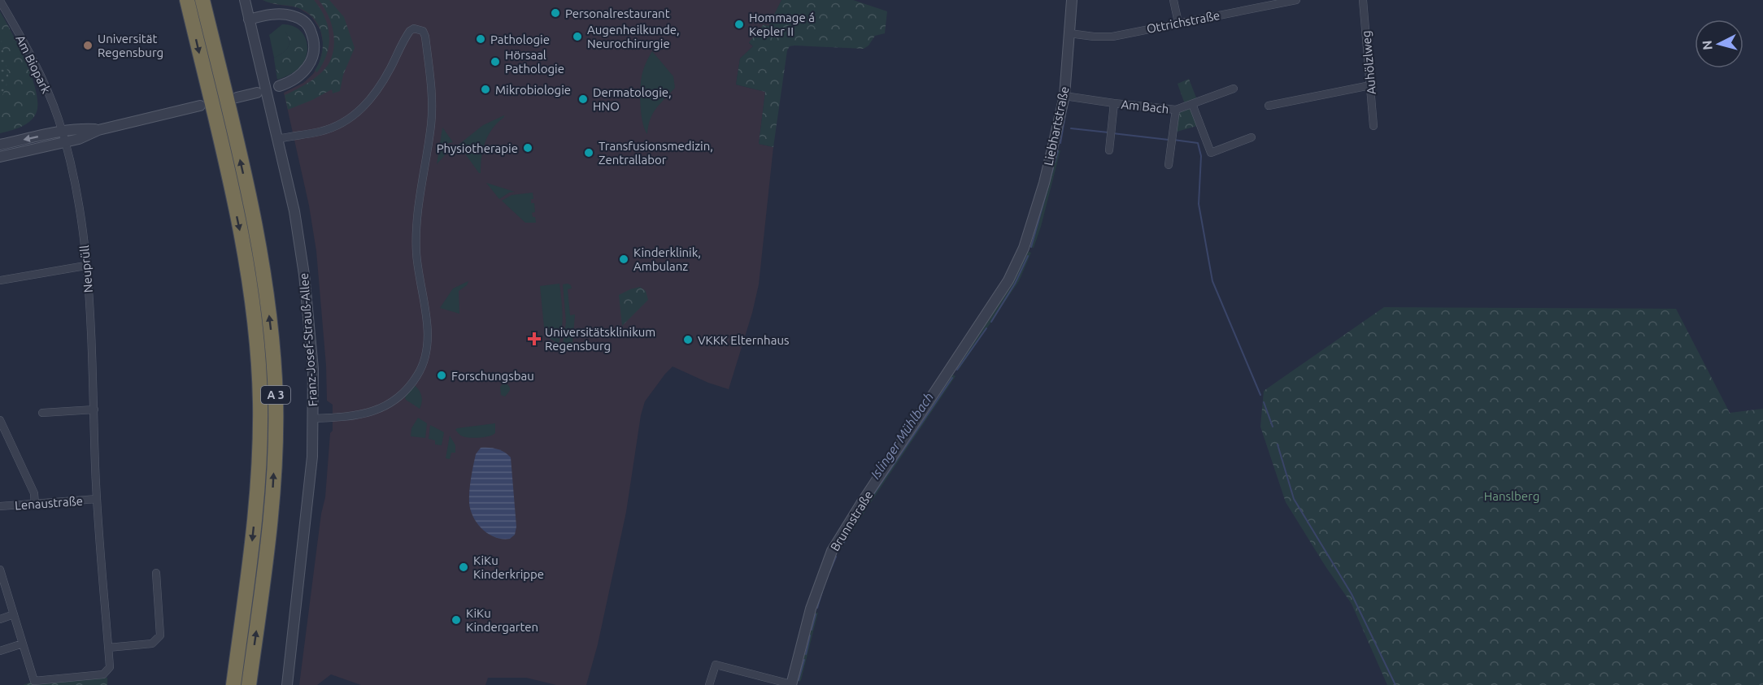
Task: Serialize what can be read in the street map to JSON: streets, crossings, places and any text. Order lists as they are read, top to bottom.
{
  "streets": {
    "highway": ["A 3"],
    "street": [
      "Ottrichstraße",
      "Auhölzlweg",
      "Am Biopark",
      "Am Bach",
      "Liebhartstraße",
      "Neuprüll",
      "Franz-Josef-Strauß-Allee",
      "Lenaustraße",
      "Brunnstraße"
    ]
  },
  "crossings": [
    ["Ottrichstraße", "Liebhartstraße"],
    ["Am Biopark", "Neuprüll"],
    ["Am Bach", "Liebhartstraße"],
    ["Liebhartstraße", "Brunnstraße"],
    ["Neuprüll", "Lenaustraße"]
  ],
  "water": ["Islinger Mühlbach"],
  "parks": ["Hanslberg"],
  "places": {
    "other": [
      "Personalrestaurant",
      "Hommage á Kepler II",
      "Augenheilkunde, Neurochirurgie",
      "Pathologie",
      "Universität Regensburg",
      "Hörsaal Pathologie",
      "Mikrobiologie",
      "Dermatologie, HNO",
      "Physiotherapie",
      "Transfusionsmedizin, Zentrallabor",
      "Kinderklinik, Ambulanz",
      "VKKK Elternhaus",
      "Forschungsbau",
      "KiKu Kinderkrippe",
      "KiKu Kindergarten"
    ],
    "health": ["Universitätsklinikum Regensburg"]
  },
  "north": "left"
}
